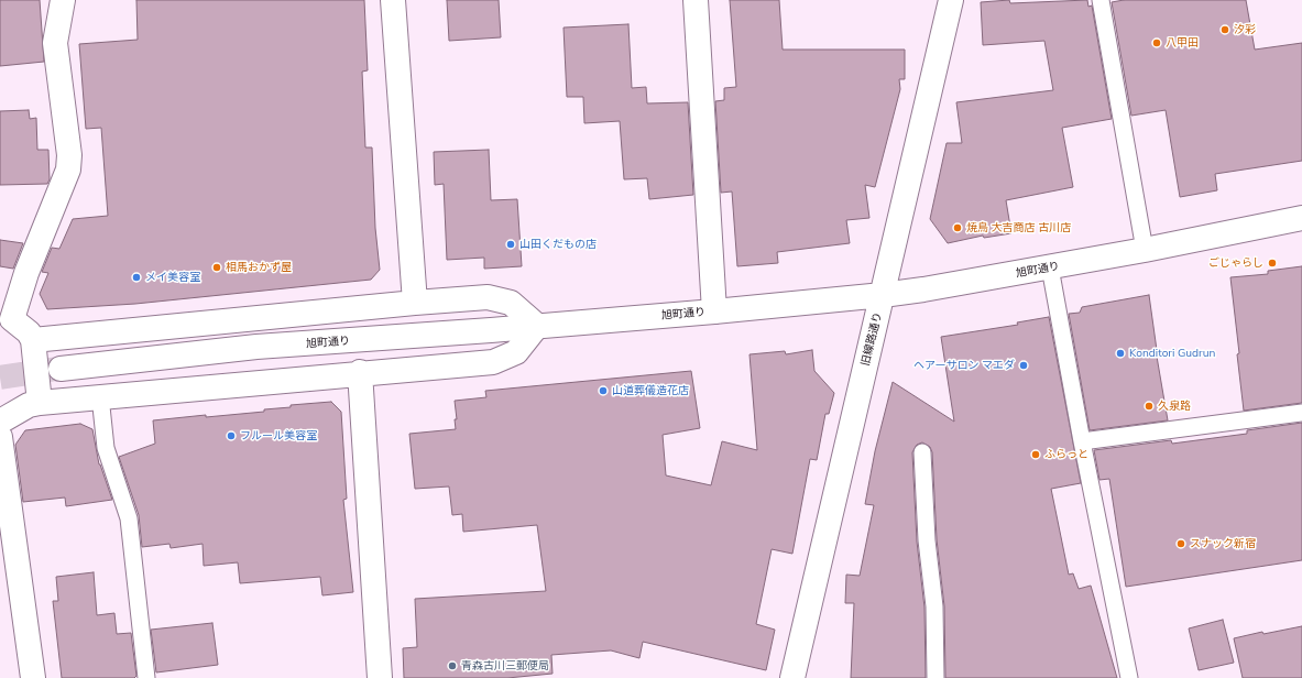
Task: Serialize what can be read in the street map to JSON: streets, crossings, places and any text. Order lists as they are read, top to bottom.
{
  "streets": {
    "street": ["旭町通り", "旧線路通り"]
  },
  "crossings": [
    ["旭町通り", "旧線路通り"]
  ],
  "places": [
    "汐彩",
    "八甲田",
    "焼鳥 大吉商店 古川店",
    "山田くだもの店",
    "ごじゃらし",
    "相馬おかず屋",
    "メイ美容室",
    "Konditori Gudrun",
    "ヘアーサロン マエダ",
    "山道葬儀造花店",
    "久泉路",
    "フルール美容室",
    "ふらっと",
    "スナック新宿",
    "青森古川三郵便局"
  ]
}
